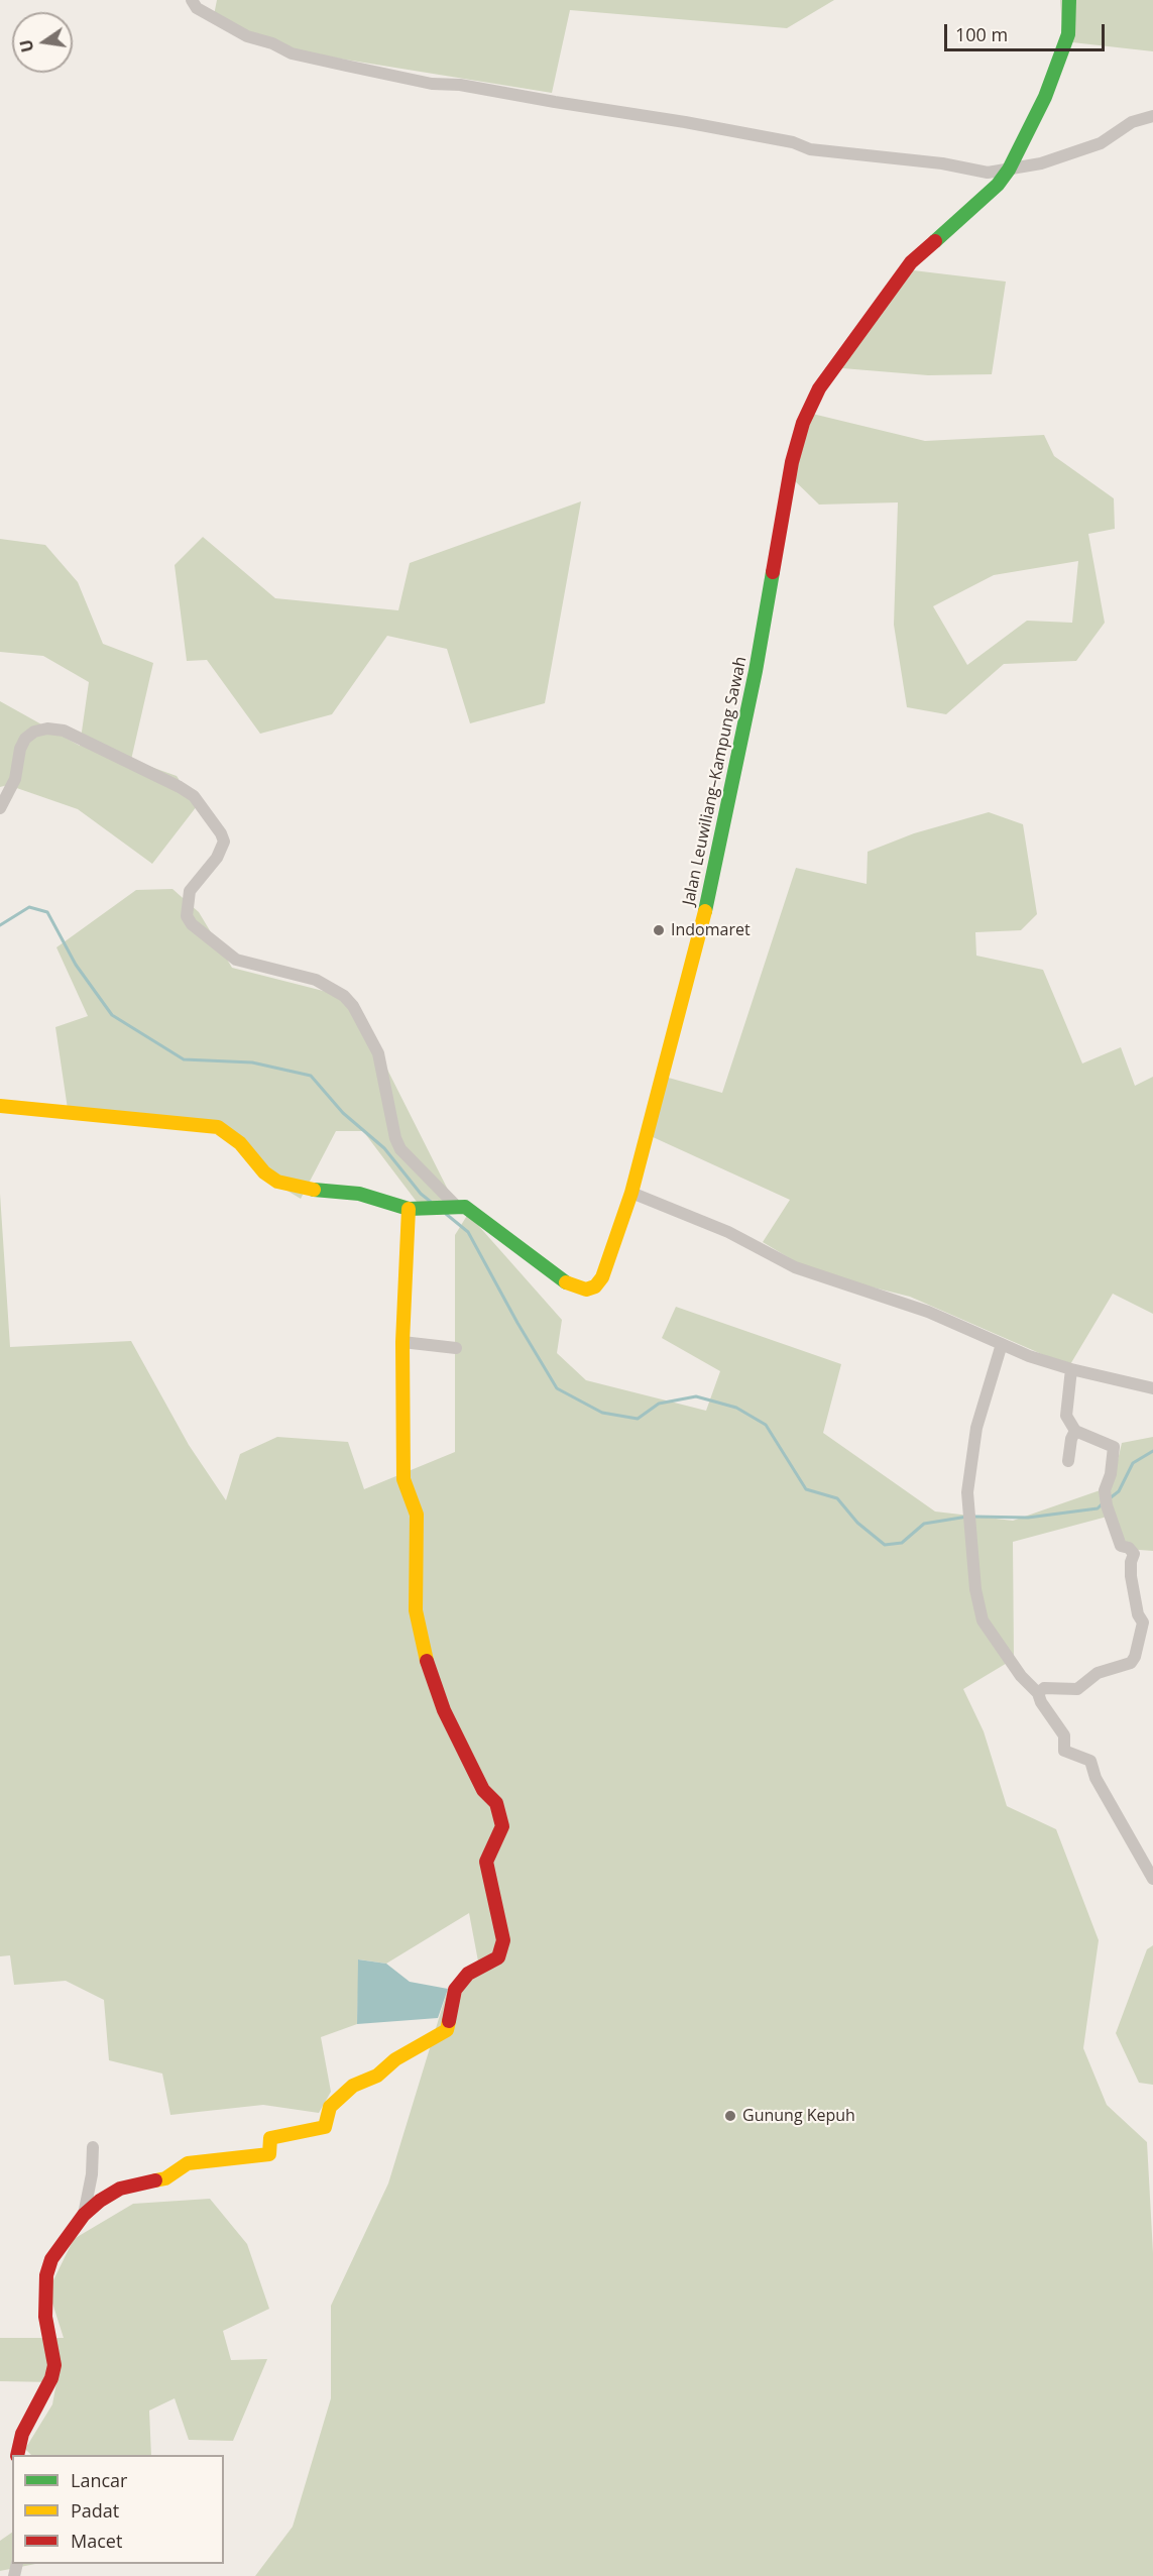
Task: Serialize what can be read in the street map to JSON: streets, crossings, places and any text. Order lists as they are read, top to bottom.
{
  "streets": {
    "main road": ["Jalan Leuwiliang–Kampung Sawah"]
  },
  "places": ["Indomaret", "Gunung Kepuh"],
  "legend": ["Lancar", "Padat", "Macet"],
  "scale_bar": "100 m",
  "north": "left"
}
